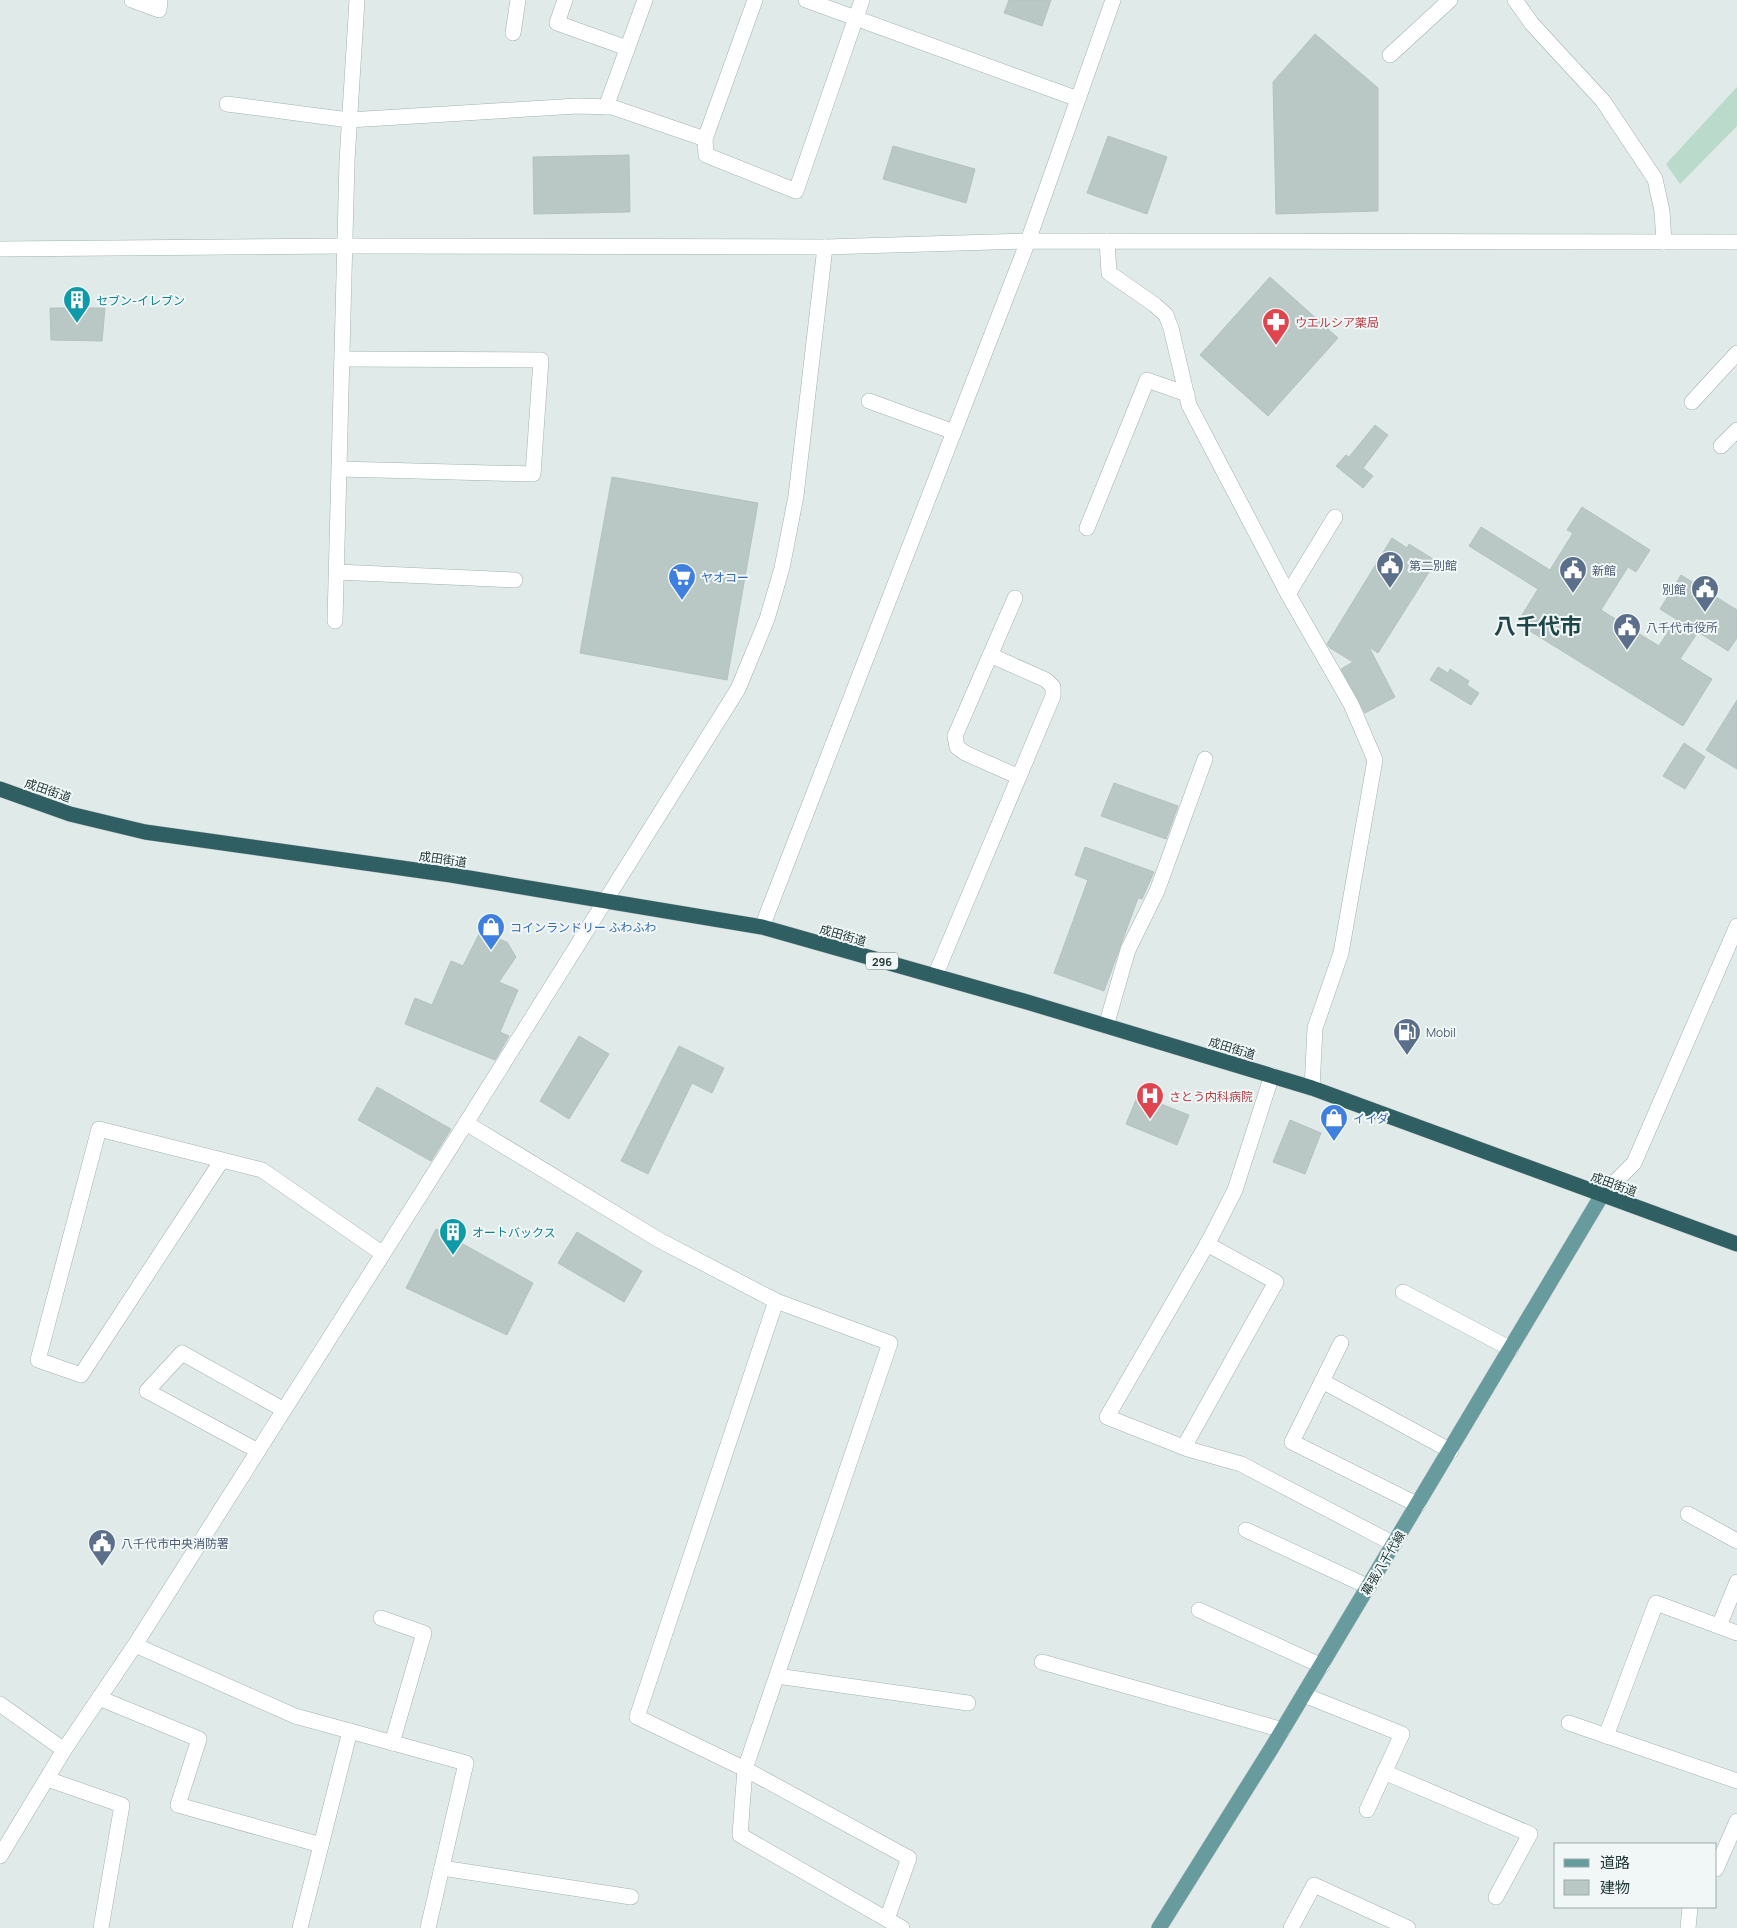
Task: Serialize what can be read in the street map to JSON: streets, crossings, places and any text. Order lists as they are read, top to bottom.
{
  "streets": {
    "highway": ["成田街道", "296"],
    "main road": ["幕張八千代線"]
  },
  "crossings": [
    ["成田街道", "幕張八千代線"]
  ],
  "districts": ["八千代市"],
  "places": {
    "building": ["セブン-イレブン", "オートバックス"],
    "pharmacy": ["ウエルシア薬局"],
    "public building": [
      "第二別館",
      "新館",
      "別館",
      "八千代市役所",
      "八千代市中央消防署"
    ],
    "supermarket": ["ヤオコー"],
    "shop": ["コインランドリー ふわふわ", "イイダ"],
    "fuel station": ["Mobil"],
    "hospital": ["さとう内科病院"]
  },
  "legend": ["道路", "建物"]
}
